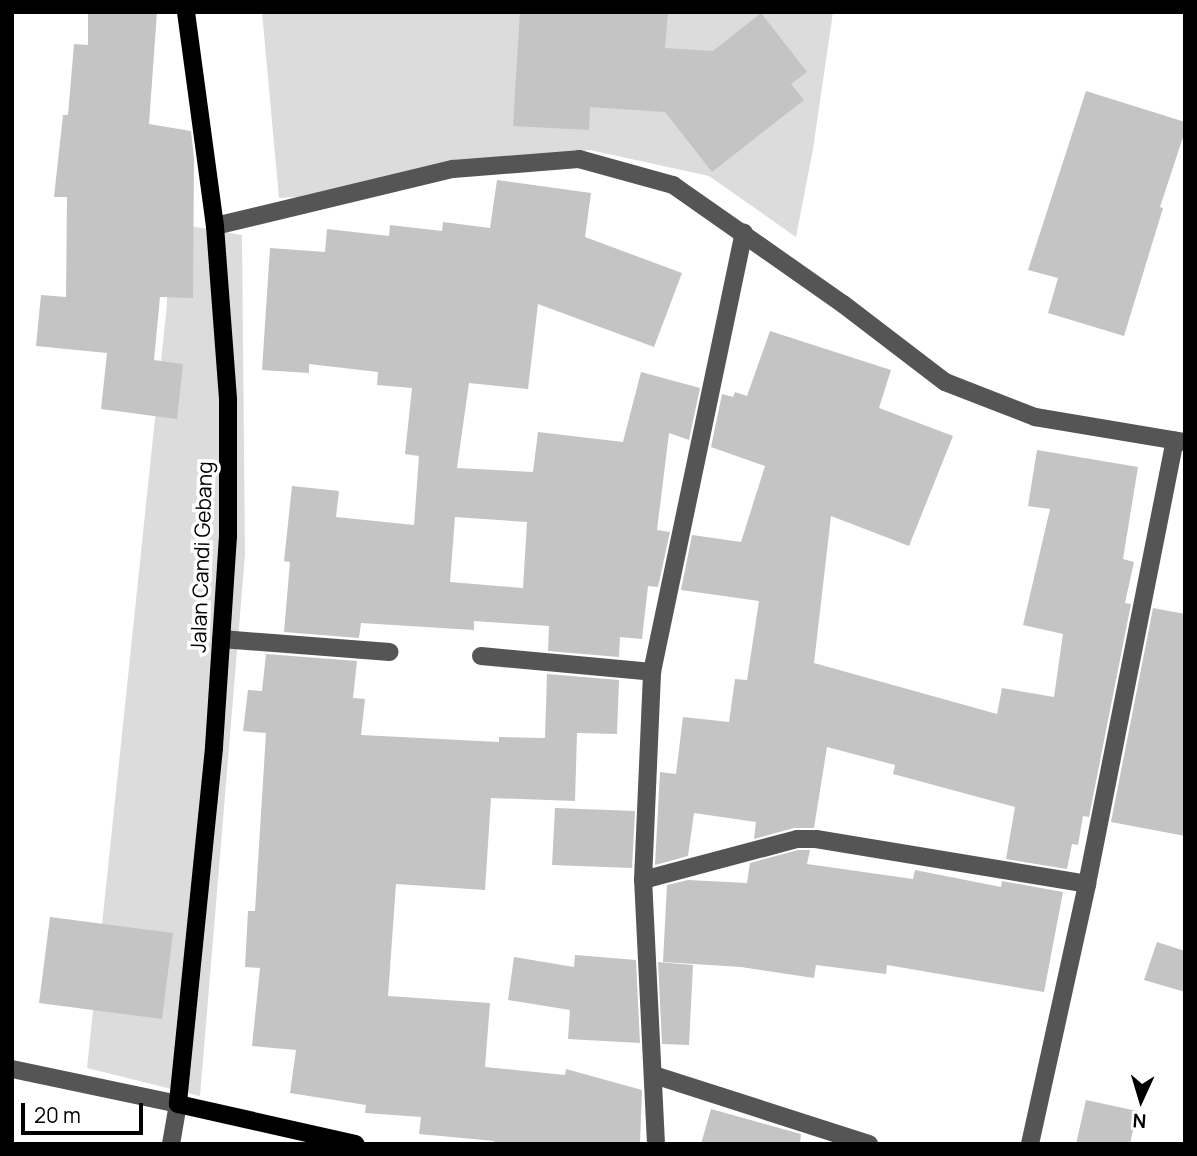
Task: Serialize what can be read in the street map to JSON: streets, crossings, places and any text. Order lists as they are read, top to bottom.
{
  "streets": {
    "main road": ["Jalan Candi Gebang"]
  },
  "scale_bar": "20 m",
  "north": "bottom"
}
